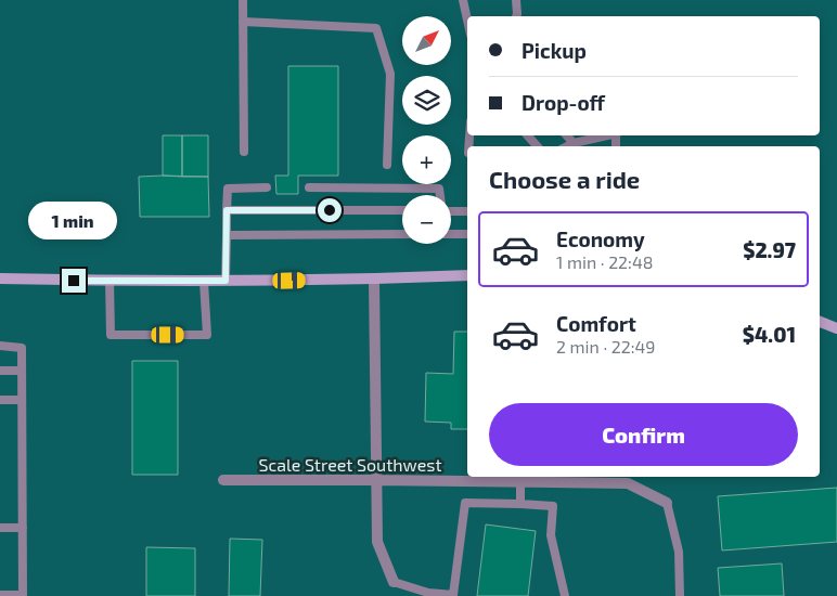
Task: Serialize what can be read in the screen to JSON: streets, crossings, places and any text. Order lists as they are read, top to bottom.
{
  "streets": {
    "street": ["Scale Street Southwest"]
  },
  "north": "top right",
  "page": {
    "map_buttons": ["+", "−"],
    "banner": ["Pickup", "Drop-off"],
    "heading": "Choose a ride",
    "bubble": "1 min",
    "list": [
      {
        "name": "Economy",
        "note": "1 min · 22:48",
        "value": "$2.97"
      },
      {
        "name": "Comfort",
        "note": "2 min · 22:49",
        "value": "$4.01"
      }
    ],
    "buttons": "Confirm"
  }
}
